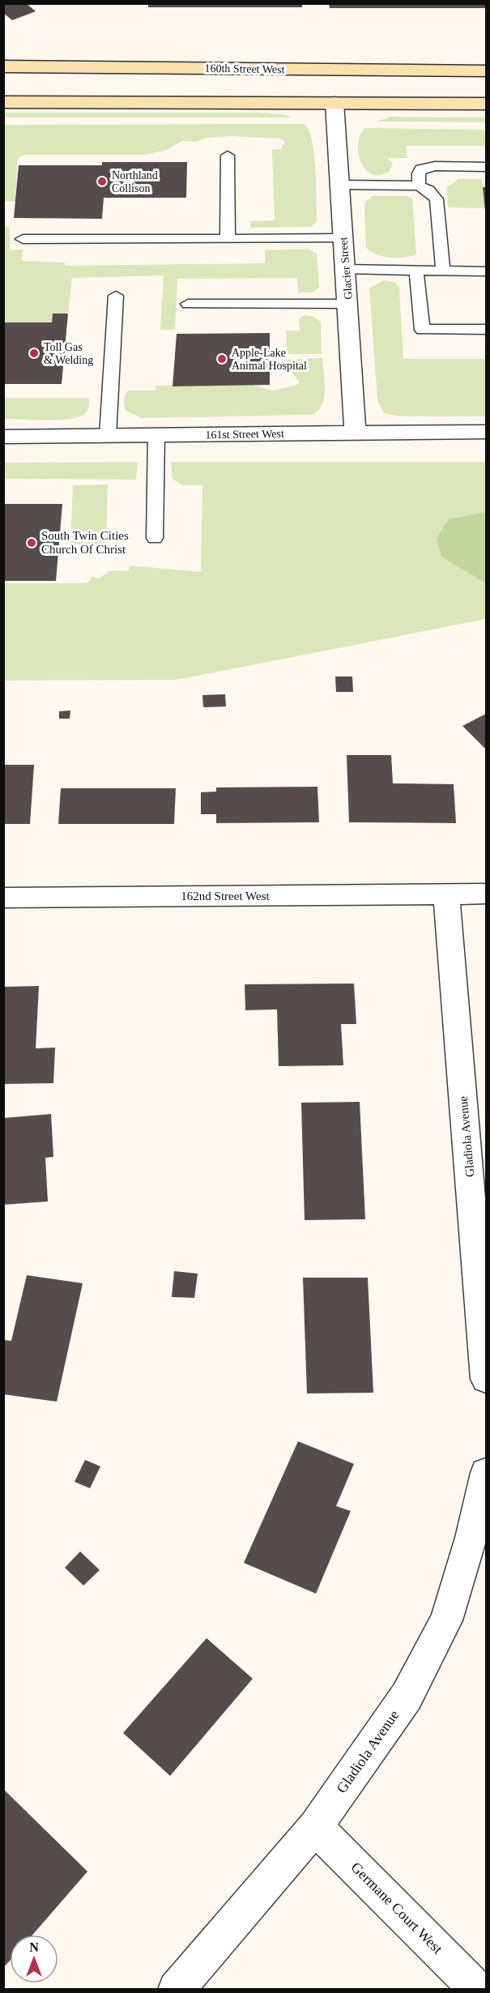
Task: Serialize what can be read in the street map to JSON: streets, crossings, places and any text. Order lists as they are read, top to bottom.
{
  "streets": {
    "main road": ["160th Street West"],
    "street": [
      "Glacier Street",
      "161st Street West",
      "162nd Street West",
      "Gladiola Avenue",
      "Germane Court West"
    ]
  },
  "crossings": [
    ["Glacier Street", "161st Street West"],
    ["162nd Street West", "Gladiola Avenue"],
    ["Gladiola Avenue", "Germane Court West"]
  ],
  "places": [
    "Northland Collison",
    "Toll Gas & Welding",
    "Apple-Lake Animal Hospital",
    "South Twin Cities Church Of Christ"
  ],
  "north": "top"
}
